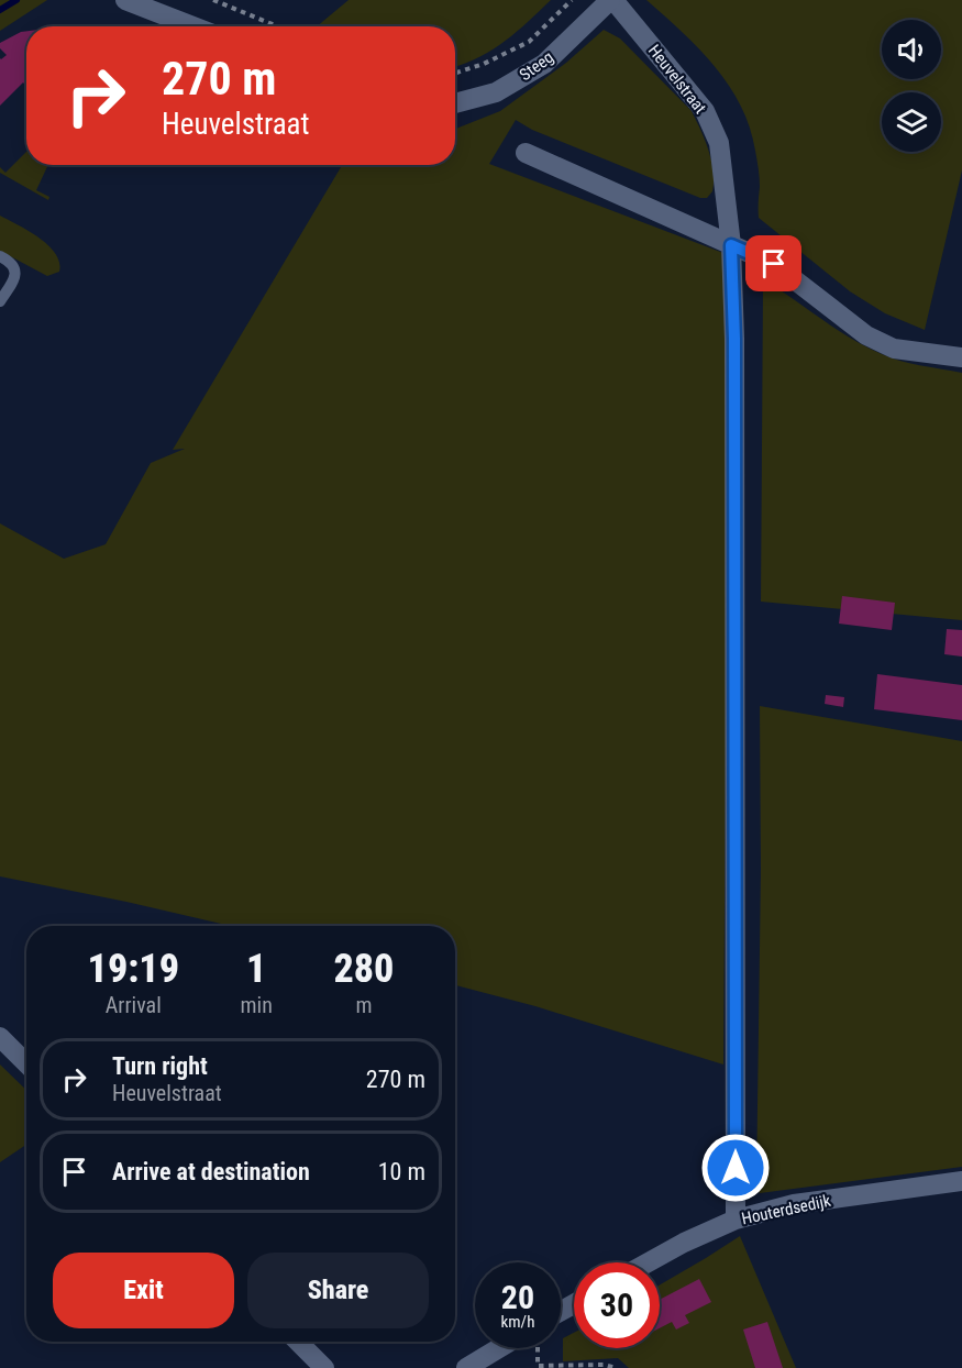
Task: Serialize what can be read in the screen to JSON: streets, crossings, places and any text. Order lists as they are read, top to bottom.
{
  "streets": {
    "street": ["Steeg", "Heuvelstraat", "Houterdsedijk"]
  },
  "crossings": [
    ["Steeg", "Heuvelstraat"],
    ["Heuvelstraat", "Houterdsedijk"]
  ],
  "page": {
    "turn": ["270 m", "Heuvelstraat"],
    "eta": [
      "19:19",
      "Arrival",
      "1",
      "min",
      "280",
      "m"
    ],
    "list": [
      {
        "name": "Turn right",
        "note": "Heuvelstraat",
        "value": "270 m"
      },
      {
        "name": "Arrive at destination",
        "value": "10 m"
      }
    ],
    "buttons": ["Exit", "Share"],
    "speed": "20 km/h",
    "limit": "30"
  }
}
